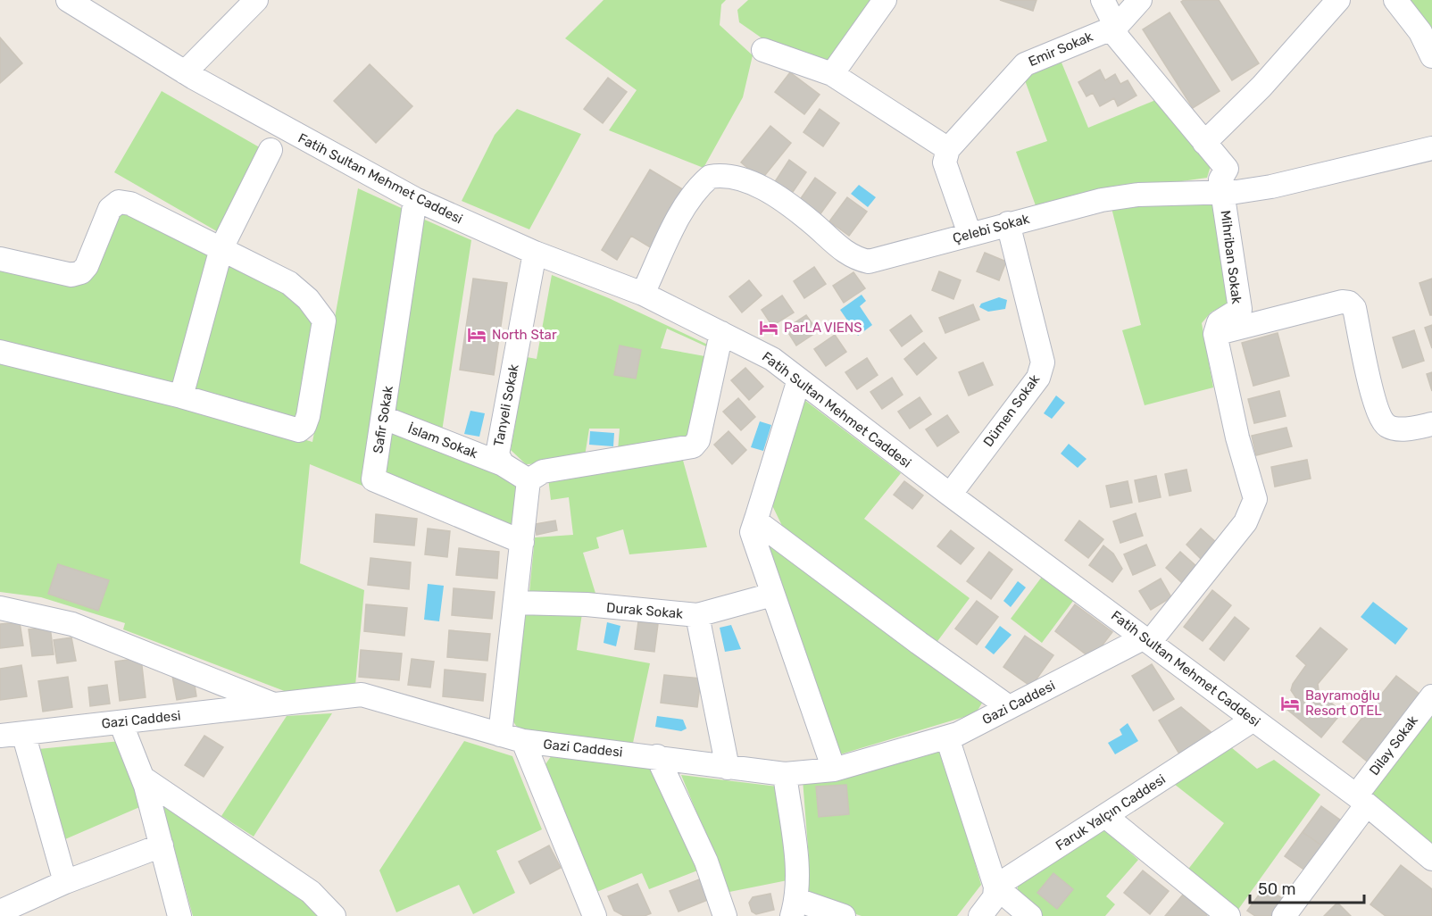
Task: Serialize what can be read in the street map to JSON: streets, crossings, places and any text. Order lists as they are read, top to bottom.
{
  "streets": {
    "street": [
      "Emir Sokak",
      "Fatih Sultan Mehmet Caddesi",
      "Çelebi Sokak",
      "Mihriban Sokak",
      "Tanyeli Sokak",
      "Dümen Sokak",
      "Safir Sokak",
      "İslam Sokak",
      "Durak Sokak",
      "Gazi Caddesi",
      "Dilay Sokak",
      "Faruk Yalçın Caddesi"
    ]
  },
  "crossings": [
    ["Emir Sokak", "Mihriban Sokak"],
    ["Fatih Sultan Mehmet Caddesi", "Çelebi Sokak"],
    ["Fatih Sultan Mehmet Caddesi", "Tanyeli Sokak"],
    ["Fatih Sultan Mehmet Caddesi", "Dümen Sokak"],
    ["Fatih Sultan Mehmet Caddesi", "Safir Sokak"],
    ["Fatih Sultan Mehmet Caddesi", "Gazi Caddesi"],
    ["Fatih Sultan Mehmet Caddesi", "Dilay Sokak"],
    ["Fatih Sultan Mehmet Caddesi", "Faruk Yalçın Caddesi"],
    ["Çelebi Sokak", "Mihriban Sokak"],
    ["Çelebi Sokak", "Dümen Sokak"],
    ["Tanyeli Sokak", "İslam Sokak"],
    ["Safir Sokak", "İslam Sokak"]
  ],
  "places": {
    "hotel": ["ParLA VIENS", "North Star", "Bayramoğlu Resort OTEL"]
  },
  "scale_bar": "50 m"
}
